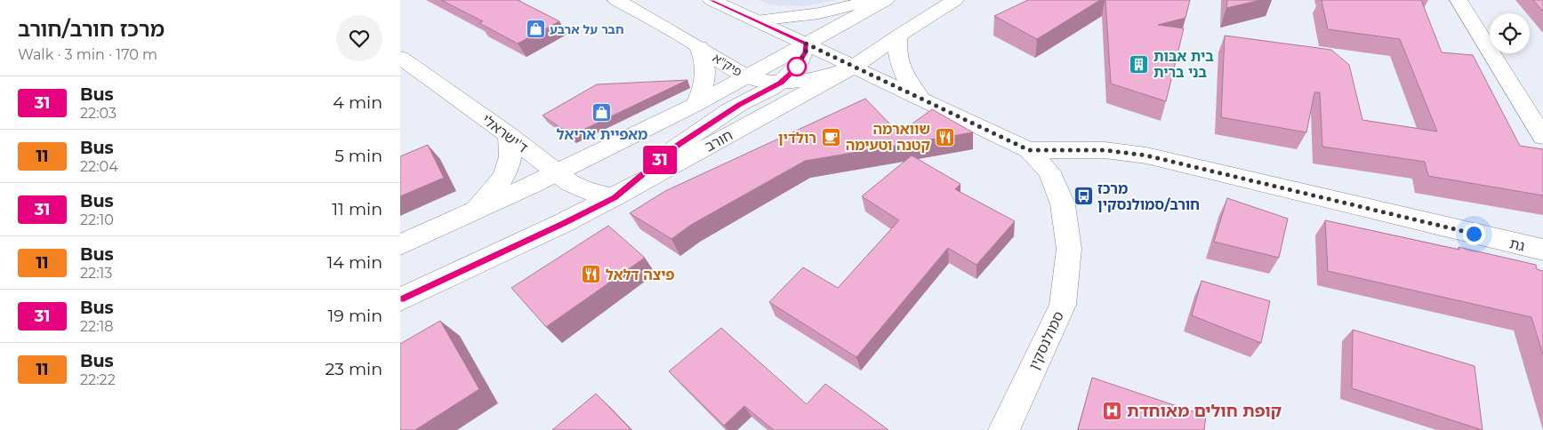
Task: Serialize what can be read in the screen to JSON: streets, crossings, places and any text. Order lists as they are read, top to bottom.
{
  "streets": {
    "main road": [
      "פיק\"א",
      "ד'ישראלי",
      "חורב",
      "גת",
      "סמולנסקין"
    ]
  },
  "crossings": [
    ["פיק\"א", "חורב"],
    ["פיק\"א", "גת"],
    ["ד'ישראלי", "חורב"],
    ["חורב", "גת"],
    ["גת", "סמולנסקין"]
  ],
  "places": {
    "shop": ["חבר על ארבע", "מאפיית אריאל"],
    "building": ["בית אבות בני ברית"],
    "restaurant": ["שווארמה קטנה וטעימה", "פיצה דלאל"],
    "cafe": ["רולדין"],
    "bus stop": ["מרכז חורב/סמולנסקין"],
    "hospital": ["קופת חולים מאוחדת"]
  },
  "lines": ["bus line 31"],
  "page": {
    "heading": ["מרכז חורב/חורב", "Walk · 3 min · 170 m"],
    "on_map": "31",
    "list": [
      {
        "mark": "31",
        "name": "Bus",
        "note": "22:03",
        "value": "4 min"
      },
      {
        "mark": "11",
        "name": "Bus",
        "note": "22:04",
        "value": "5 min"
      },
      {
        "mark": "31",
        "name": "Bus",
        "note": "22:10",
        "value": "11 min"
      },
      {
        "mark": "11",
        "name": "Bus",
        "note": "22:13",
        "value": "14 min"
      },
      {
        "mark": "31",
        "name": "Bus",
        "note": "22:18",
        "value": "19 min"
      },
      {
        "mark": "11",
        "name": "Bus",
        "note": "22:22",
        "value": "23 min"
      }
    ]
  }
}
